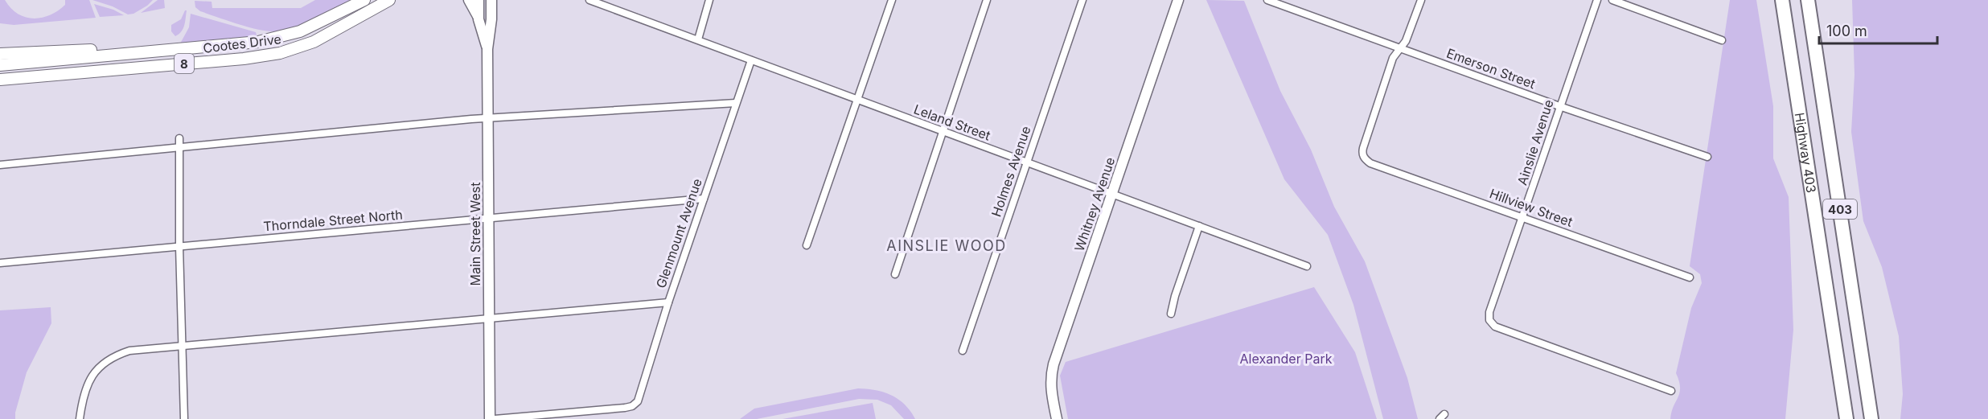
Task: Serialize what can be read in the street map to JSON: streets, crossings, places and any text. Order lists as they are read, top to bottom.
{
  "streets": {
    "highway": ["Highway 403", "403"],
    "main road": [
      "Cootes Drive",
      "8",
      "Whitney Avenue",
      "Main Street West"
    ],
    "street": [
      "Emerson Street",
      "Leland Street",
      "Ainslie Avenue",
      "Holmes Avenue",
      "Hillview Street",
      "Thorndale Street North",
      "Glenmount Avenue"
    ]
  },
  "crossings": [
    ["Emerson Street", "Ainslie Avenue"],
    ["Emerson Street", "Hillview Street"],
    ["Leland Street", "Holmes Avenue"],
    ["Leland Street", "Whitney Avenue"],
    ["Leland Street", "Glenmount Avenue"],
    ["Ainslie Avenue", "Hillview Street"],
    ["Thorndale Street North", "Glenmount Avenue"],
    ["Thorndale Street North", "Main Street West"]
  ],
  "districts": ["AINSLIE WOOD"],
  "parks": ["Alexander Park"],
  "scale_bar": "100 m"
}
